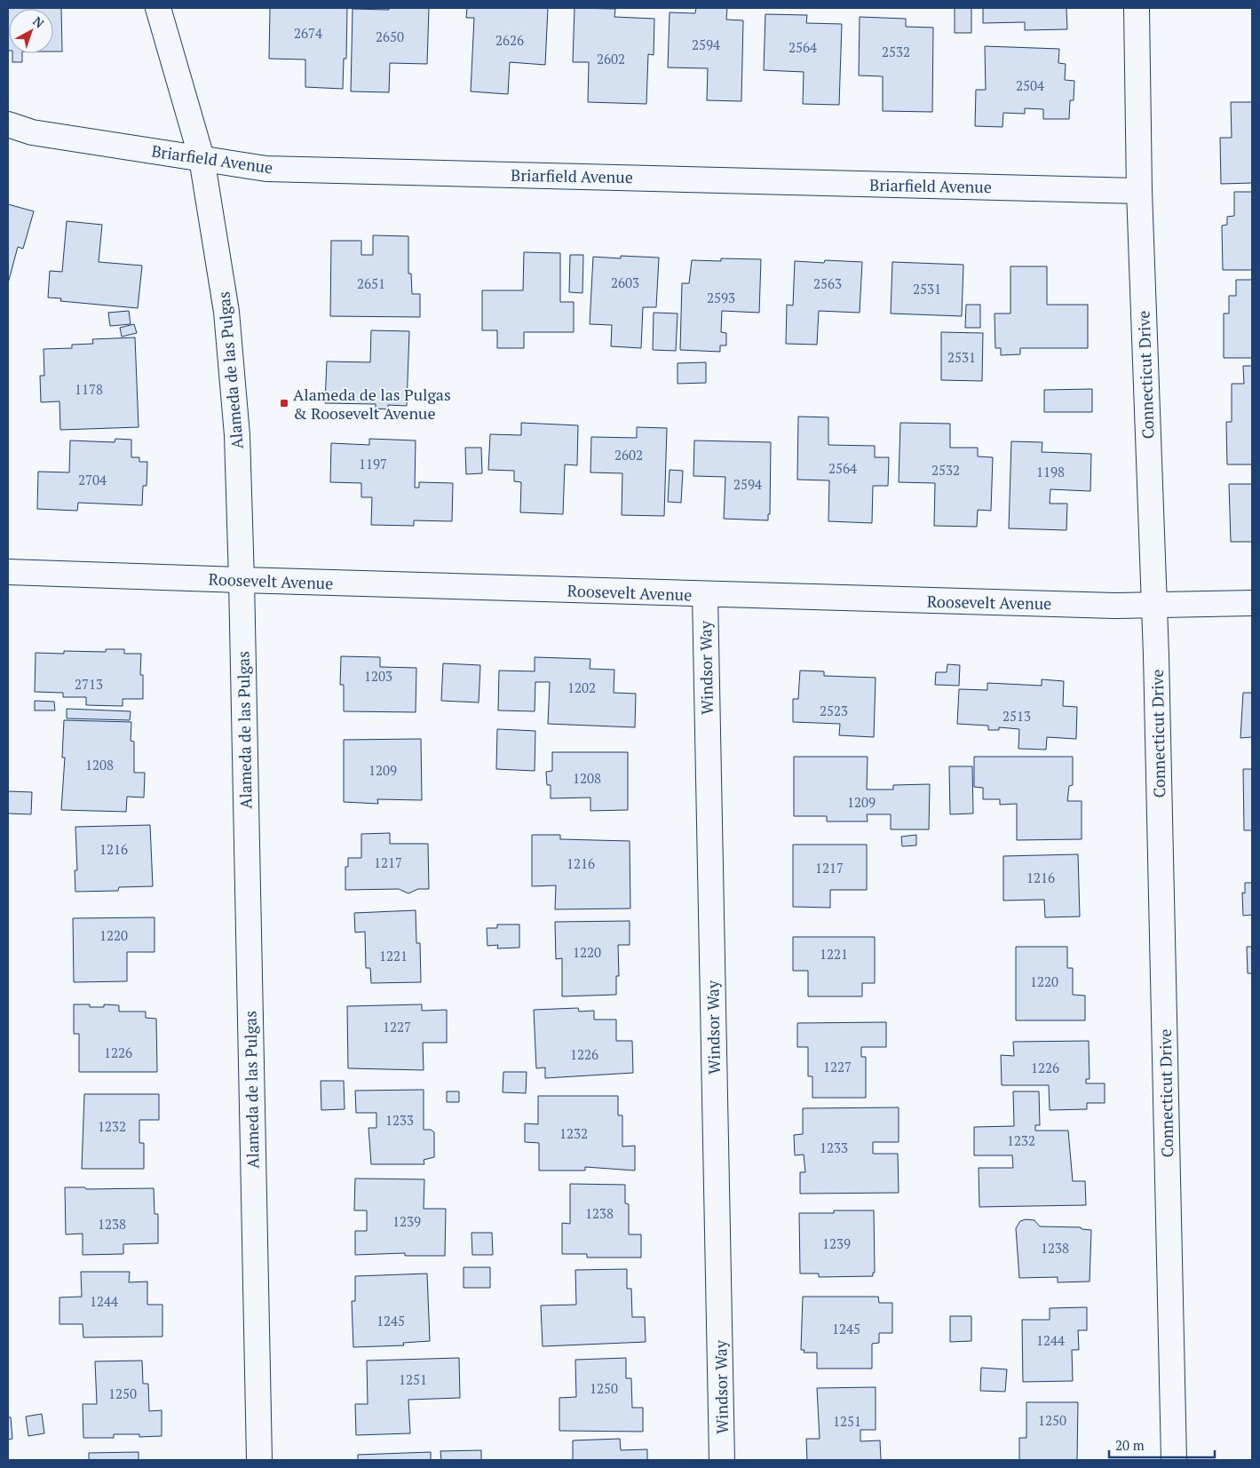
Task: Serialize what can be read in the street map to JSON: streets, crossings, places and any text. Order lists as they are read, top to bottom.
{
  "streets": {
    "street": [
      "Briarfield Avenue",
      "Alameda de las Pulgas",
      "Connecticut Drive",
      "Roosevelt Avenue",
      "Windsor Way"
    ]
  },
  "crossings": [
    ["Briarfield Avenue", "Alameda de las Pulgas"],
    ["Briarfield Avenue", "Connecticut Drive"],
    ["Alameda de las Pulgas", "Roosevelt Avenue"],
    ["Connecticut Drive", "Roosevelt Avenue"],
    ["Roosevelt Avenue", "Windsor Way"]
  ],
  "places": {
    "transit": ["Alameda de las Pulgas & Roosevelt Avenue"]
  },
  "house_numbers": [
    "2674",
    "2650",
    "2626",
    "2594",
    "2564",
    "2532",
    "2602",
    "2504",
    "2603",
    "2651",
    "2563",
    "2531",
    "2593",
    "2531",
    "1178",
    "2602",
    "1197",
    "2564",
    "2532",
    "1198",
    "2704",
    "2594",
    "1203",
    "2713",
    "1202",
    "2523",
    "2513",
    "1208",
    "1209",
    "1208",
    "1209",
    "1216",
    "1217",
    "1216",
    "1217",
    "1216",
    "1220",
    "1220",
    "1221",
    "1221",
    "1220",
    "1227",
    "1226",
    "1226",
    "1227",
    "1226",
    "1233",
    "1232",
    "1232",
    "1232",
    "1233",
    "1238",
    "1239",
    "1238",
    "1239",
    "1238",
    "1244",
    "1245",
    "1245",
    "1244",
    "1251",
    "1250",
    "1250",
    "1250",
    "1251"
  ],
  "scale_bar": "20 m",
  "north": "top right"
}
